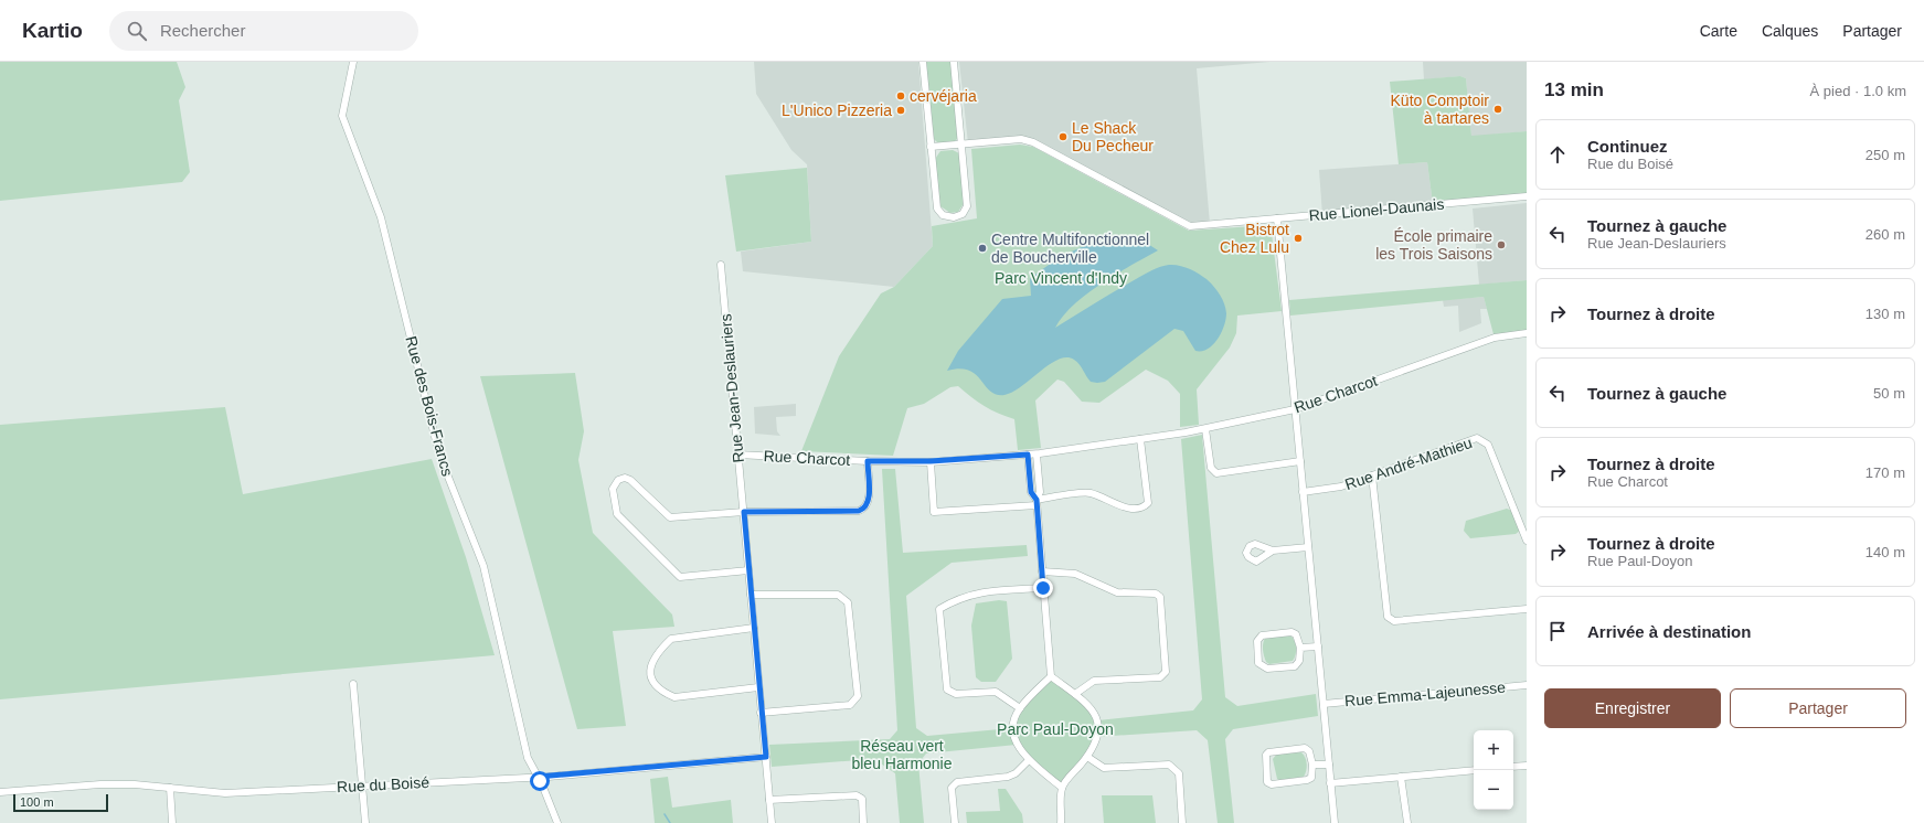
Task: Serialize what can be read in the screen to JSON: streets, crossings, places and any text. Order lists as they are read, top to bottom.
{
  "streets": {
    "street": [
      "Rue Lionel-Daunais",
      "Rue Jean-Deslauriers",
      "Rue Charcot",
      "Rue des Bois-Francs",
      "Rue André-Mathieu",
      "Rue Emma-Lajeunesse",
      "Rue du Boisé"
    ]
  },
  "crossings": [
    ["Rue Jean-Deslauriers", "Rue Charcot"],
    ["Rue Jean-Deslauriers", "Rue du Boisé"],
    ["Rue des Bois-Francs", "Rue du Boisé"]
  ],
  "parks": ["Parc Vincent d'Indy", "Parc Paul-Doyon", "Réseau vert bleu Harmonie"],
  "places": [
    "cervéjaria",
    "Küto Comptoir à tartares",
    "L'Unico Pizzeria",
    "Le Shack Du Pecheur",
    "Bistrot Chez Lulu",
    "École primaire les Trois Saisons",
    "Centre Multifonctionnel de Boucherville"
  ],
  "scale_bar": "100 m",
  "page": {
    "header": "Kartio",
    "search": "Rechercher",
    "nav": ["Carte", "Calques", "Partager"],
    "heading": ["13 min", "À pied · 1.0 km"],
    "list": [
      ["Continuez", "Rue du Boisé", "250 m"],
      ["Tournez à gauche", "Rue Jean-Deslauriers", "260 m"],
      ["Tournez à droite", "130 m"],
      ["Tournez à gauche", "50 m"],
      ["Tournez à droite", "Rue Charcot", "170 m"],
      ["Tournez à droite", "Rue Paul-Doyon", "140 m"],
      "Arrivée à destination"
    ],
    "buttons": ["Enregistrer", "Partager"],
    "map_buttons": ["+", "−"],
    "scale": "100 m"
  }
}
